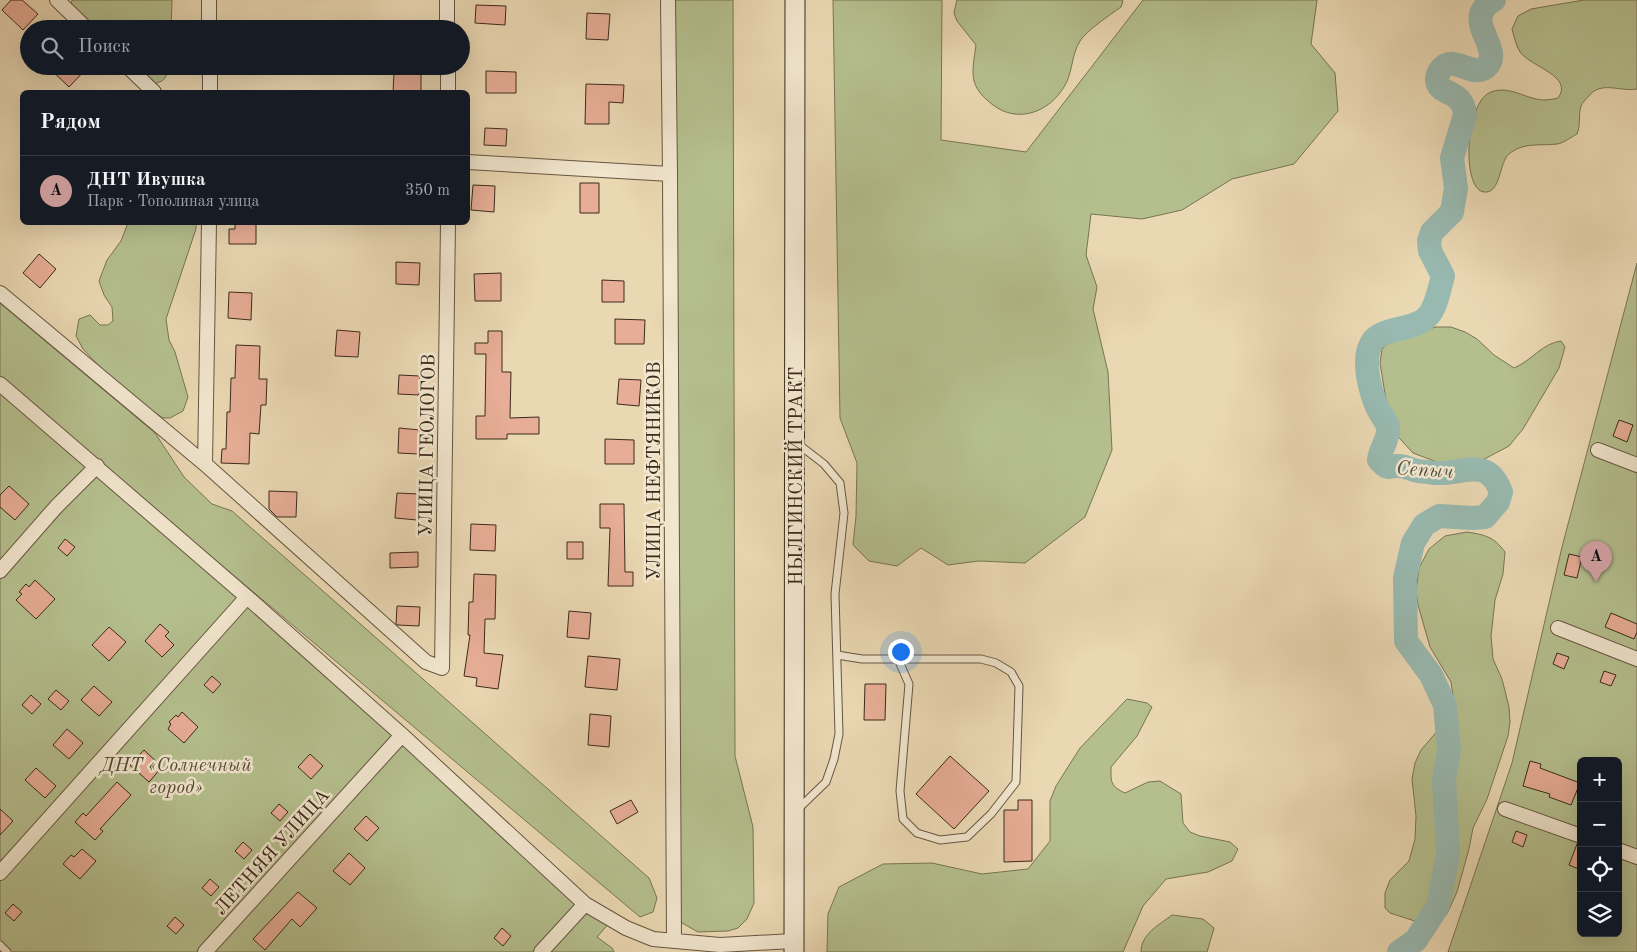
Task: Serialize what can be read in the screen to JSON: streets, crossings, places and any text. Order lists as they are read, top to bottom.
{
  "streets": {
    "main road": ["НЫЛГИНСКИЙ ТРАКТ"],
    "street": ["УЛИЦА ГЕОЛОГОВ", "УЛИЦА НЕФТЯНИКОВ", "ЛЕТНЯЯ УЛИЦА"]
  },
  "water": ["Сепыч"],
  "parks": ["ДНТ «Солнечный город»"],
  "page": {
    "search": "Поиск",
    "heading": "Рядом",
    "list": [
      {
        "mark": "A",
        "name": "ДНТ Ивушка",
        "note": "Парк · Тополиная улица",
        "value": "350 m"
      }
    ],
    "pins": "A",
    "map_buttons": ["+", "−"]
  }
}
